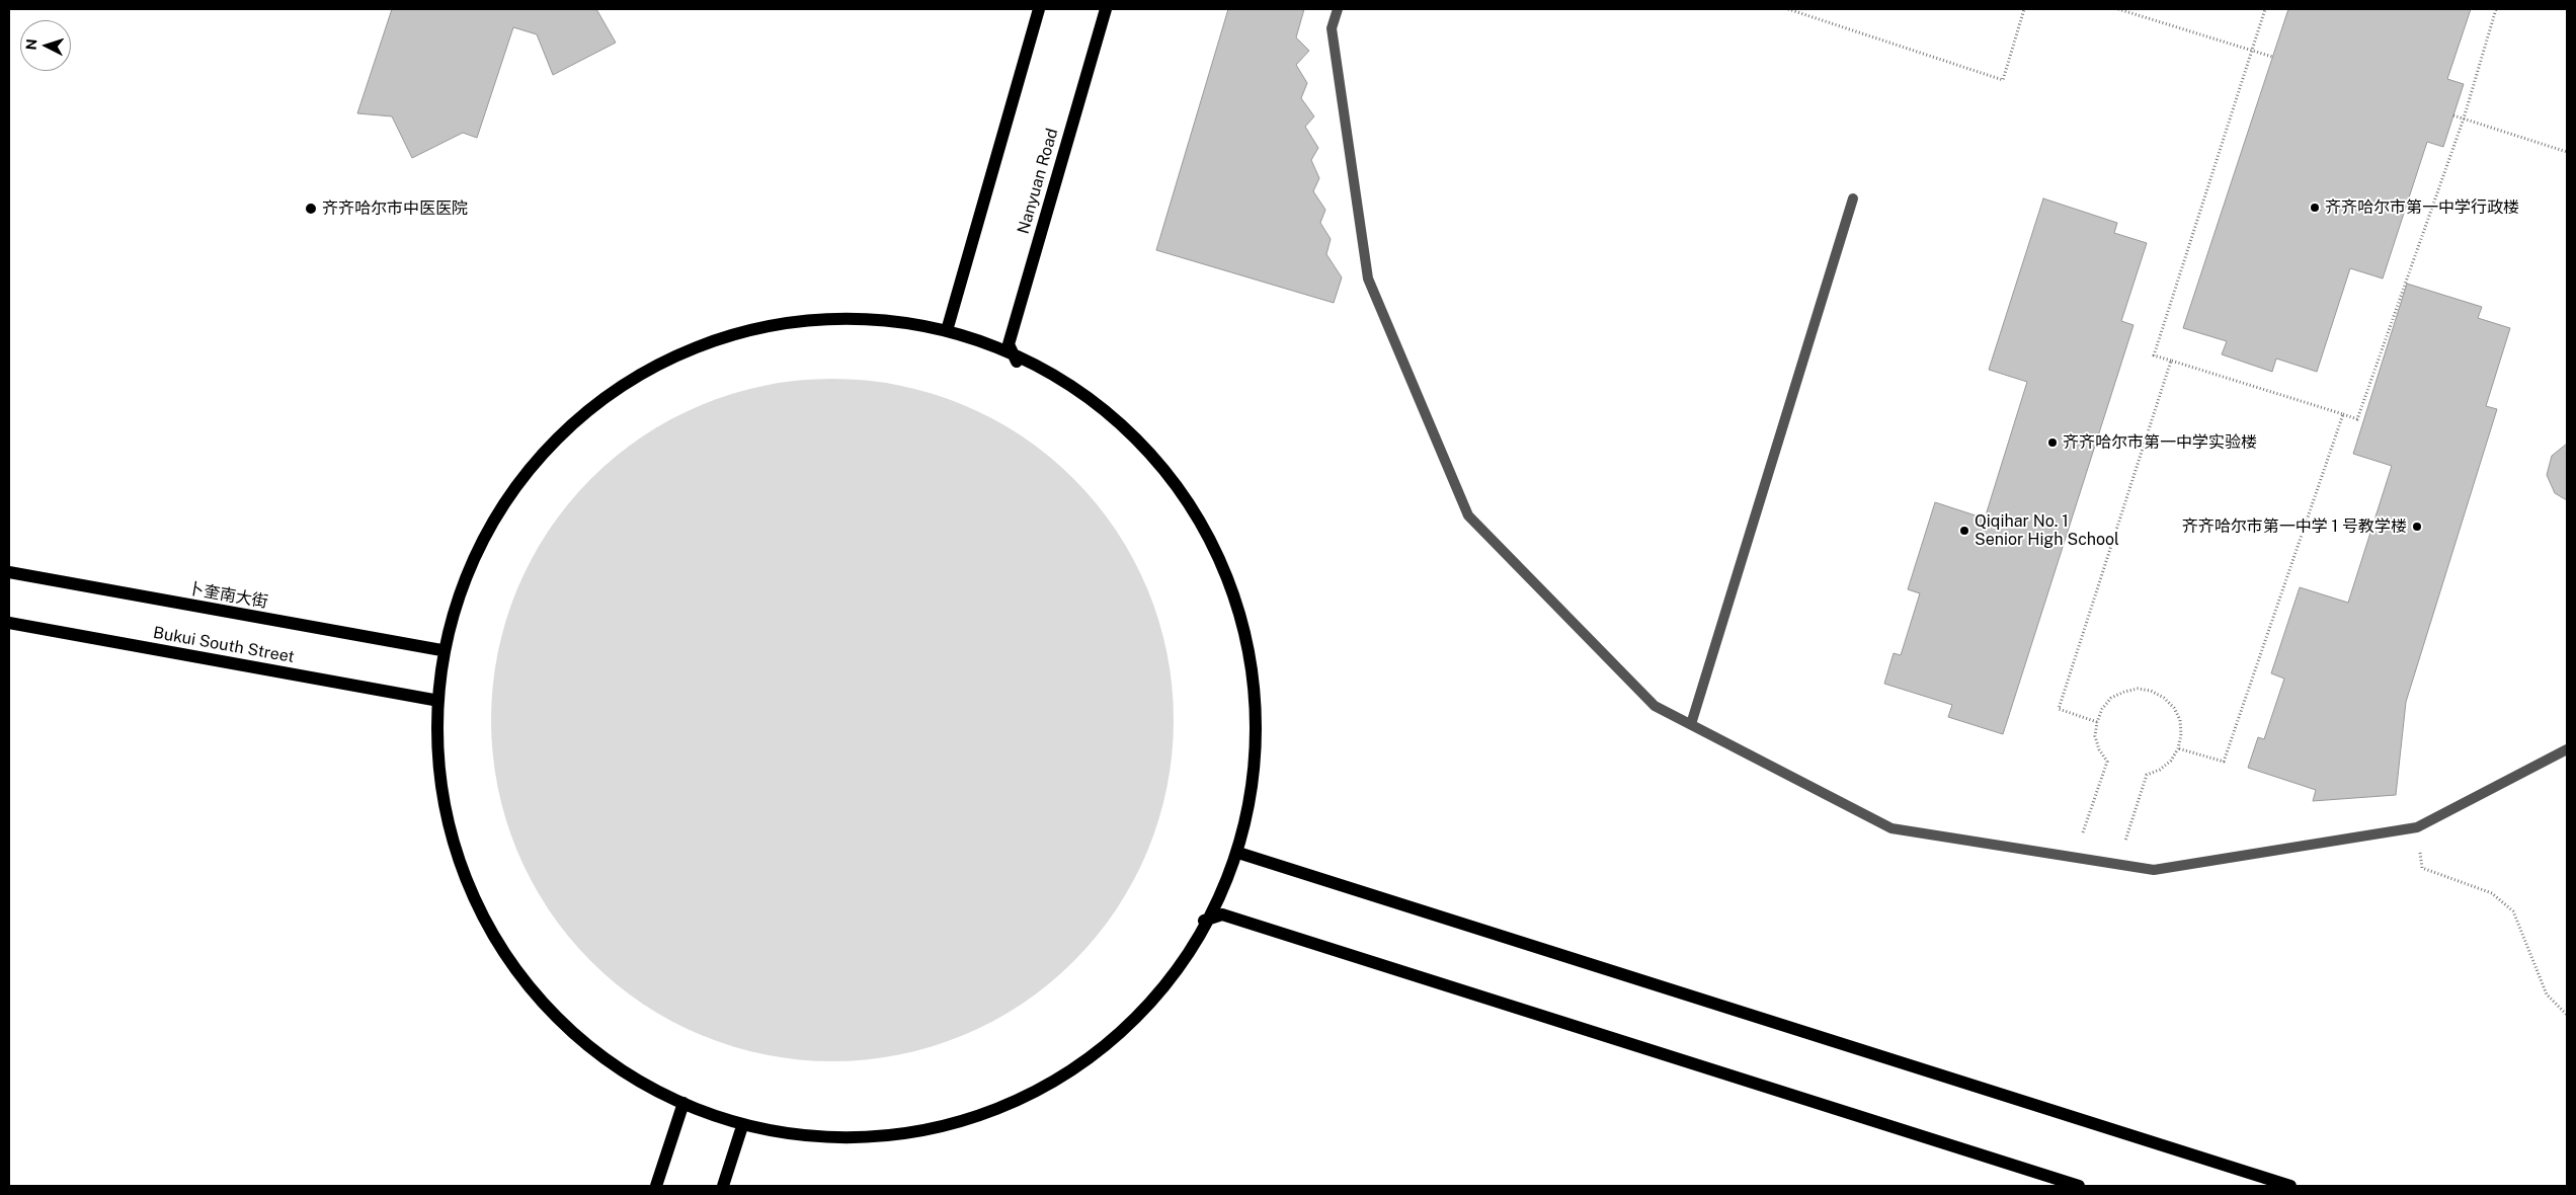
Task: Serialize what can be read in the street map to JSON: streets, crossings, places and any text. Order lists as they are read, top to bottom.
{
  "streets": {
    "main road": ["Nanyuan Road", "卜奎南大街", "Bukui South Street"]
  },
  "places": [
    "齐齐哈尔市第一中学行政楼",
    "齐齐哈尔市中医医院",
    "齐齐哈尔市第一中学实验楼",
    "齐齐哈尔市第一中学 1 号教学楼",
    "Qiqihar No. 1 Senior High School"
  ],
  "north": "left"
}
